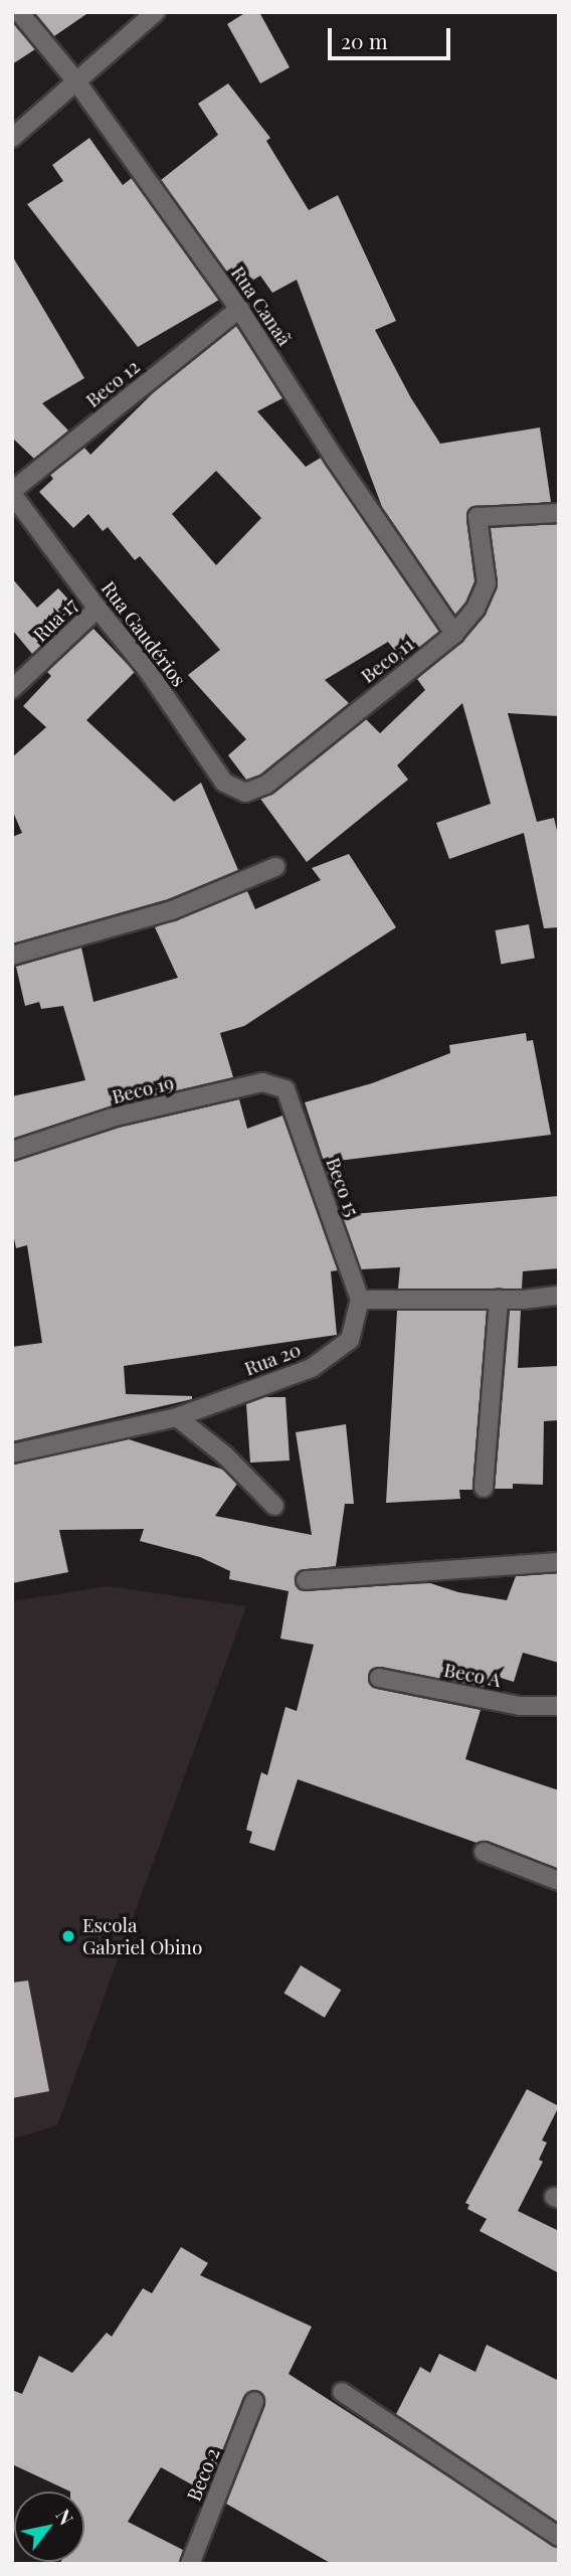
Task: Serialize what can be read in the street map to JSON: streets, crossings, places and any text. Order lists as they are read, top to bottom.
{
  "streets": {
    "lane": [
      "Rua Canaã",
      "Beco 12",
      "Rua 17",
      "Rua Gaudérios",
      "Beco 11",
      "Beco 19",
      "Beco 15",
      "Rua 20",
      "Beco A",
      "Beco 2"
    ]
  },
  "crossings": [
    ["Rua Canaã", "Beco 12"],
    ["Rua Canaã", "Beco 11"],
    ["Beco 12", "Rua Gaudérios"],
    ["Rua 17", "Rua Gaudérios"],
    ["Rua Gaudérios", "Beco 11"],
    ["Beco 19", "Beco 15"],
    ["Beco 15", "Rua 20"]
  ],
  "places": ["Escola Gabriel Obino"],
  "scale_bar": "20 m",
  "north": "top right"
}
